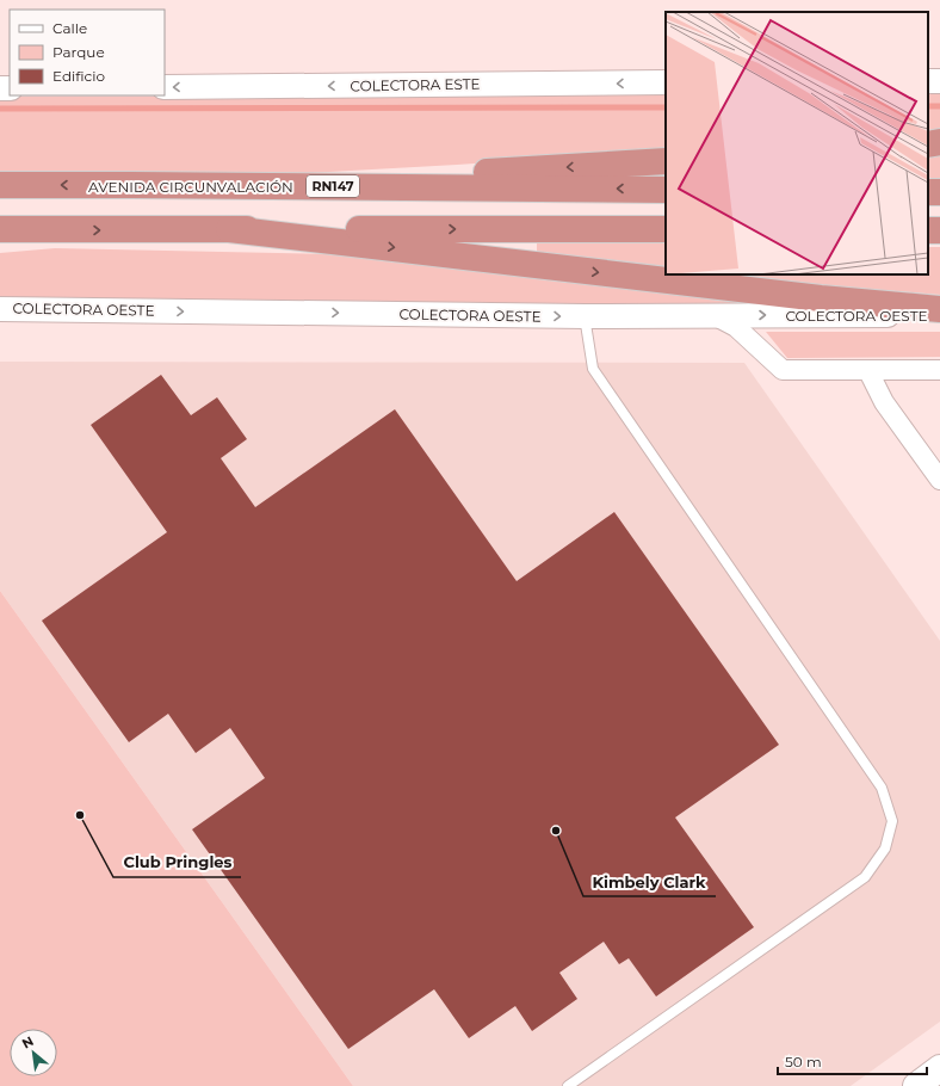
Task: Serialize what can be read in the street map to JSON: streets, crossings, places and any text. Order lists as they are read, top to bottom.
{
  "streets": {
    "highway": ["AVENIDA CIRCUNVALACIÓN", "RN147"],
    "street": ["COLECTORA ESTE", "COLECTORA OESTE"]
  },
  "one_way": ["COLECTORA ESTE", "COLECTORA OESTE"],
  "places": ["Club Pringles", "Kimbely Clark"],
  "legend": ["Calle", "Parque", "Edificio"],
  "scale_bar": "50 m",
  "north": "top left"
}
